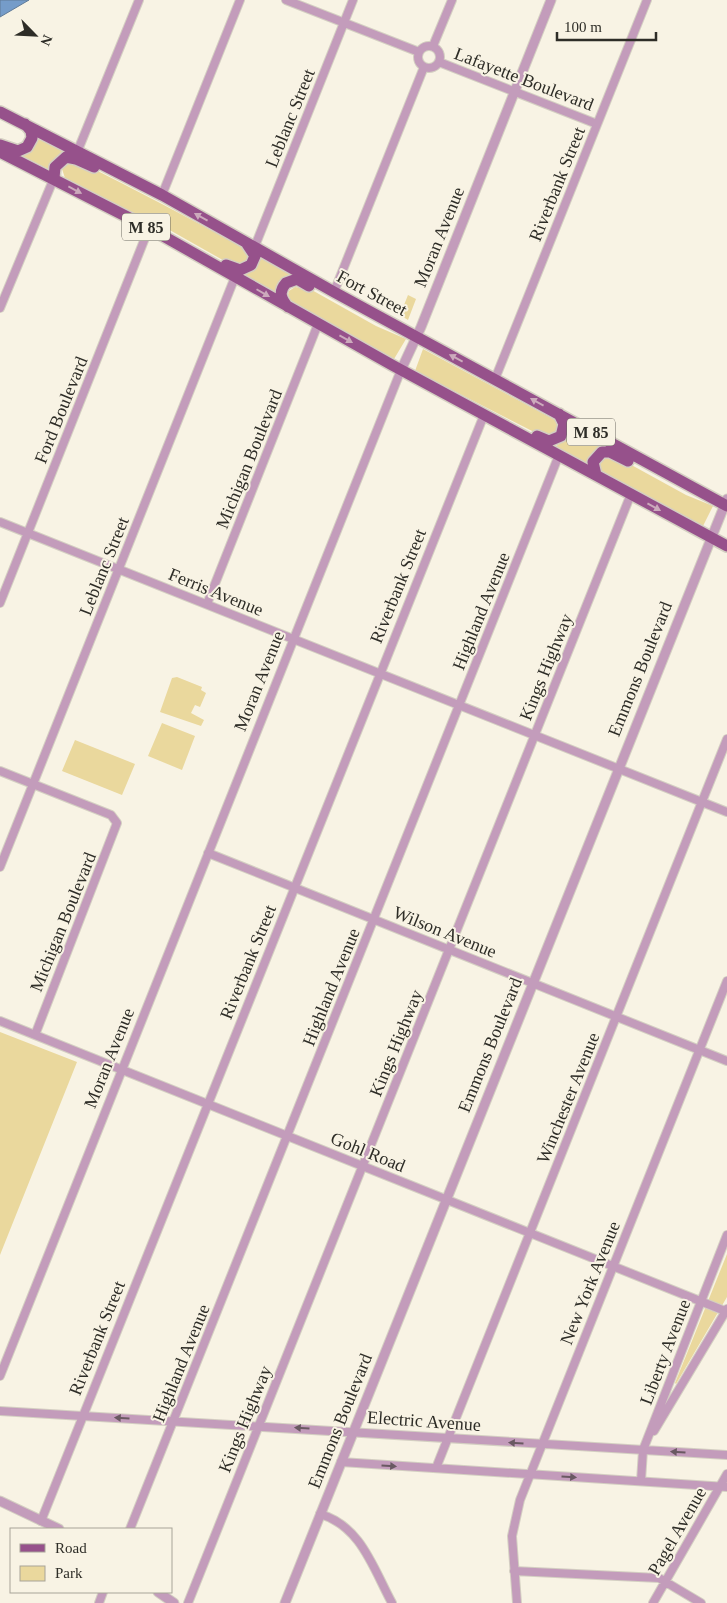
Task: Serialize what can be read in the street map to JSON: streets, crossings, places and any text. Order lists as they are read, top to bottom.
{
  "streets": {
    "main road": ["M 85", "Fort Street"],
    "street": [
      "Lafayette Boulevard",
      "Leblanc Street",
      "Riverbank Street",
      "Moran Avenue",
      "Ford Boulevard",
      "Michigan Boulevard",
      "Ferris Avenue",
      "Highland Avenue",
      "Kings Highway",
      "Emmons Boulevard",
      "Wilson Avenue",
      "Winchester Avenue",
      "Gohl Road",
      "New York Avenue",
      "Liberty Avenue",
      "Electric Avenue",
      "Pagel Avenue"
    ]
  },
  "crossings": [
    ["Lafayette Boulevard", "Riverbank Street"],
    ["Lafayette Boulevard", "Moran Avenue"],
    ["Leblanc Street", "M 85"],
    ["Leblanc Street", "Fort Street"],
    ["Leblanc Street", "Michigan Boulevard"],
    ["Leblanc Street", "Ferris Avenue"],
    ["Riverbank Street", "M 85"],
    ["Riverbank Street", "Fort Street"],
    ["Riverbank Street", "Ferris Avenue"],
    ["Riverbank Street", "Wilson Avenue"],
    ["Riverbank Street", "Gohl Road"],
    ["Riverbank Street", "Electric Avenue"],
    ["M 85", "Moran Avenue"],
    ["M 85", "Ford Boulevard"],
    ["M 85", "Michigan Boulevard"],
    ["M 85", "Highland Avenue"],
    ["M 85", "Kings Highway"],
    ["M 85", "Emmons Boulevard"],
    ["Moran Avenue", "Fort Street"],
    ["Moran Avenue", "Ferris Avenue"],
    ["Moran Avenue", "Wilson Avenue"],
    ["Moran Avenue", "Gohl Road"],
    ["Fort Street", "Emmons Boulevard"],
    ["Ford Boulevard", "Ferris Avenue"],
    ["Michigan Boulevard", "Ferris Avenue"],
    ["Michigan Boulevard", "Gohl Road"],
    ["Ferris Avenue", "Highland Avenue"],
    ["Ferris Avenue", "Kings Highway"],
    ["Ferris Avenue", "Emmons Boulevard"],
    ["Ferris Avenue", "Winchester Avenue"],
    ["Highland Avenue", "Wilson Avenue"],
    ["Highland Avenue", "Gohl Road"],
    ["Highland Avenue", "Electric Avenue"],
    ["Kings Highway", "Wilson Avenue"],
    ["Kings Highway", "Gohl Road"],
    ["Kings Highway", "Electric Avenue"],
    ["Emmons Boulevard", "Wilson Avenue"],
    ["Emmons Boulevard", "Gohl Road"],
    ["Emmons Boulevard", "Electric Avenue"],
    ["Wilson Avenue", "Winchester Avenue"],
    ["Wilson Avenue", "New York Avenue"],
    ["Winchester Avenue", "Gohl Road"],
    ["Winchester Avenue", "Electric Avenue"],
    ["Gohl Road", "New York Avenue"],
    ["Gohl Road", "Liberty Avenue"],
    ["New York Avenue", "Electric Avenue"],
    ["Liberty Avenue", "Electric Avenue"]
  ],
  "legend": ["Road", "Park"],
  "scale_bar": "100 m",
  "north": "bottom right"
}
